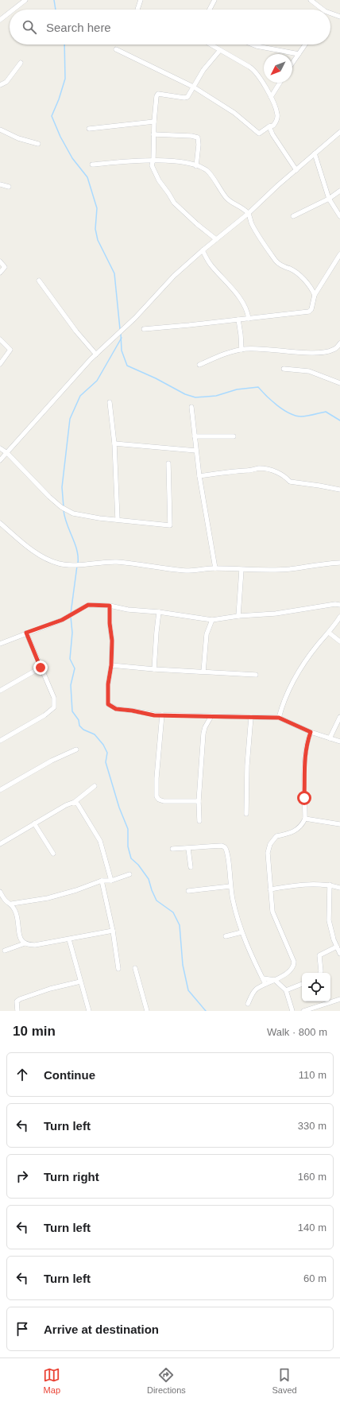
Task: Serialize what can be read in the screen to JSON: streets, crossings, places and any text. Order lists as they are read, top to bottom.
{
  "north": "bottom left",
  "page": {
    "search": "Search here",
    "heading": ["10 min", "Walk · 800 m"],
    "list": [
      ["Continue", "110 m"],
      ["Turn left", "330 m"],
      ["Turn right", "160 m"],
      ["Turn left", "140 m"],
      ["Turn left", "60 m"],
      "Arrive at destination"
    ],
    "nav": ["Map", "Directions", "Saved"]
  }
}
